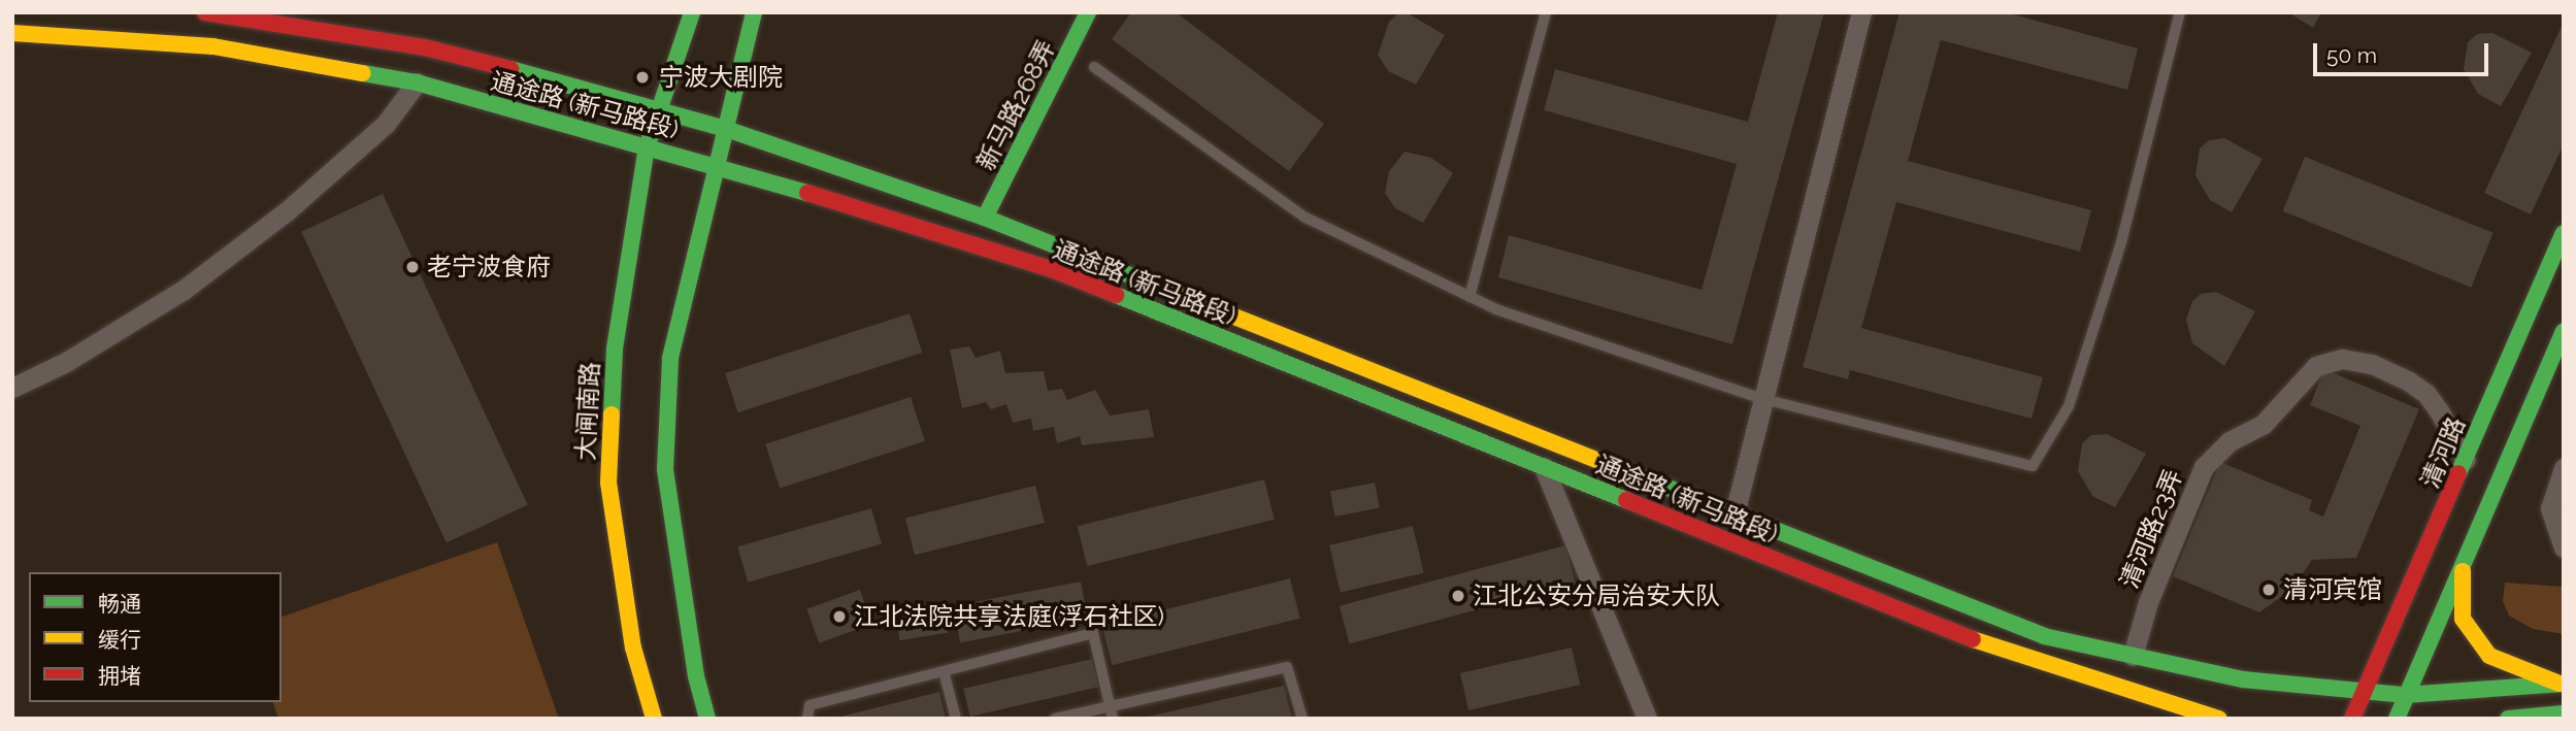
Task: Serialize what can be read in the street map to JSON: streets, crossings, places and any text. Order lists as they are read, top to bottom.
{
  "streets": {
    "main road": [
      "通途路 (新马路段)",
      "新马路268弄",
      "大闸南路",
      "清河路"
    ],
    "street": ["清河路23弄"]
  },
  "crossings": [
    ["通途路 (新马路段)", "新马路268弄"],
    ["通途路 (新马路段)", "大闸南路"],
    ["通途路 (新马路段)", "清河路"],
    ["通途路 (新马路段)", "清河路23弄"],
    ["清河路", "清河路23弄"]
  ],
  "places": [
    "宁波大剧院",
    "老宁波食府",
    "清河宾馆",
    "江北公安分局治安大队",
    "江北法院共享法庭(浮石社区)"
  ],
  "legend": ["畅通", "缓行", "拥堵"],
  "scale_bar": "50 m"
}
